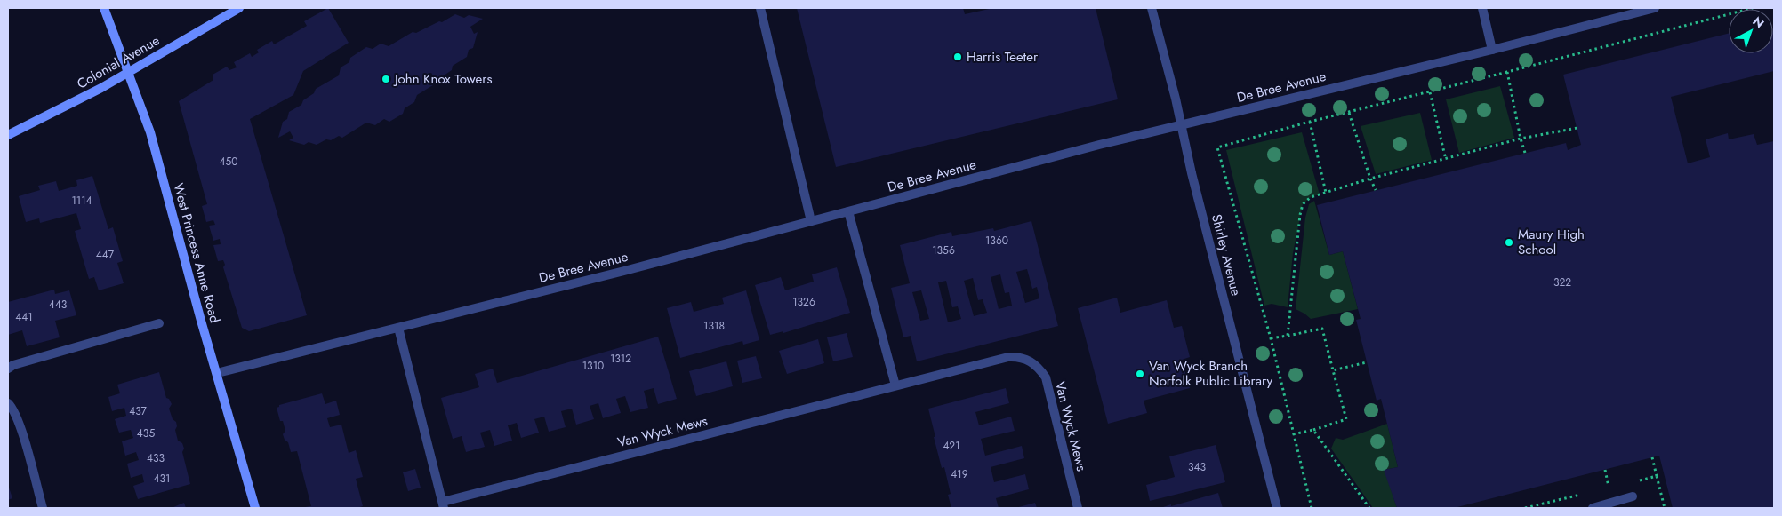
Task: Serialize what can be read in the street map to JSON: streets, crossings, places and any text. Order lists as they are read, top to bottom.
{
  "streets": {
    "main road": ["Colonial Avenue", "West Princess Anne Road"],
    "street": ["De Bree Avenue", "Shirley Avenue", "Van Wyck Mews"]
  },
  "crossings": [
    ["Colonial Avenue", "West Princess Anne Road"],
    ["De Bree Avenue", "West Princess Anne Road"],
    ["De Bree Avenue", "Shirley Avenue"]
  ],
  "places": [
    "Harris Teeter",
    "John Knox Towers",
    "Maury High School",
    "Van Wyck Branch Norfolk Public Library"
  ],
  "house_numbers": [
    "450",
    "1114",
    "1360",
    "1356",
    "447",
    "322",
    "1326",
    "443",
    "441",
    "1318",
    "1312",
    "1310",
    "437",
    "435",
    "421",
    "433",
    "343",
    "419",
    "431"
  ],
  "north": "top right"
}
